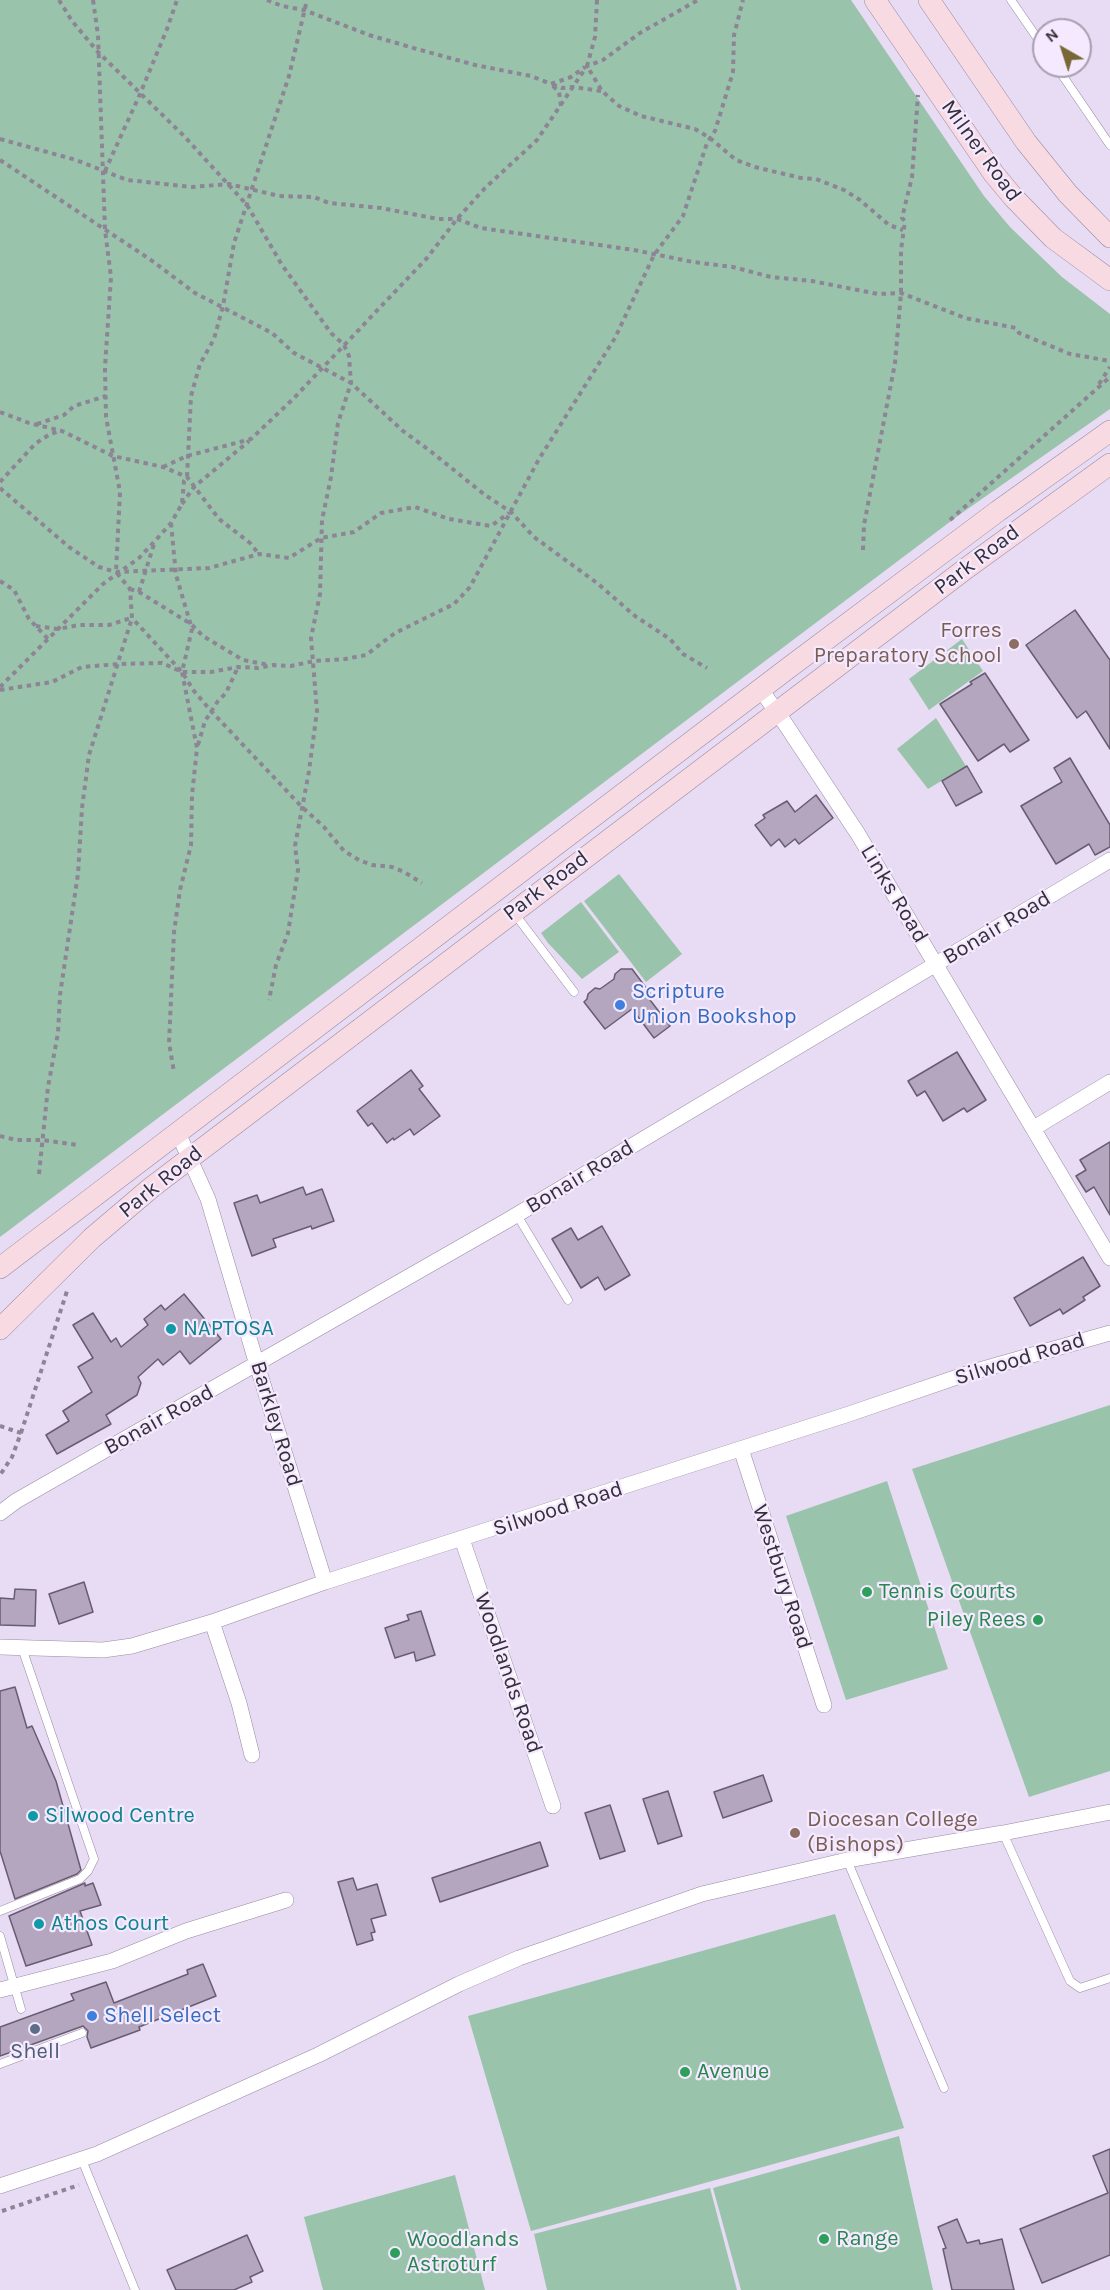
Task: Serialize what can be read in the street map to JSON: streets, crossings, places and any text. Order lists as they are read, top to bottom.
{
  "streets": {
    "main road": ["Milner Road", "Park Road"],
    "street": [
      "Links Road",
      "Bonair Road",
      "Silwood Road",
      "Barkley Road",
      "Westbury Road",
      "Woodlands Road"
    ]
  },
  "crossings": [
    ["Park Road", "Links Road"],
    ["Park Road", "Barkley Road"],
    ["Links Road", "Bonair Road"],
    ["Bonair Road", "Barkley Road"],
    ["Silwood Road", "Barkley Road"],
    ["Silwood Road", "Westbury Road"],
    ["Silwood Road", "Woodlands Road"]
  ],
  "places": [
    "Forres Preparatory School",
    "Scripture Union Bookshop",
    "NAPTOSA",
    "Tennis Courts",
    "Piley Rees",
    "Silwood Centre",
    "Diocesan College (Bishops)",
    "Athos Court",
    "Shell Select",
    "Shell",
    "Avenue",
    "Range",
    "Woodlands Astroturf"
  ],
  "north": "top left"
}
